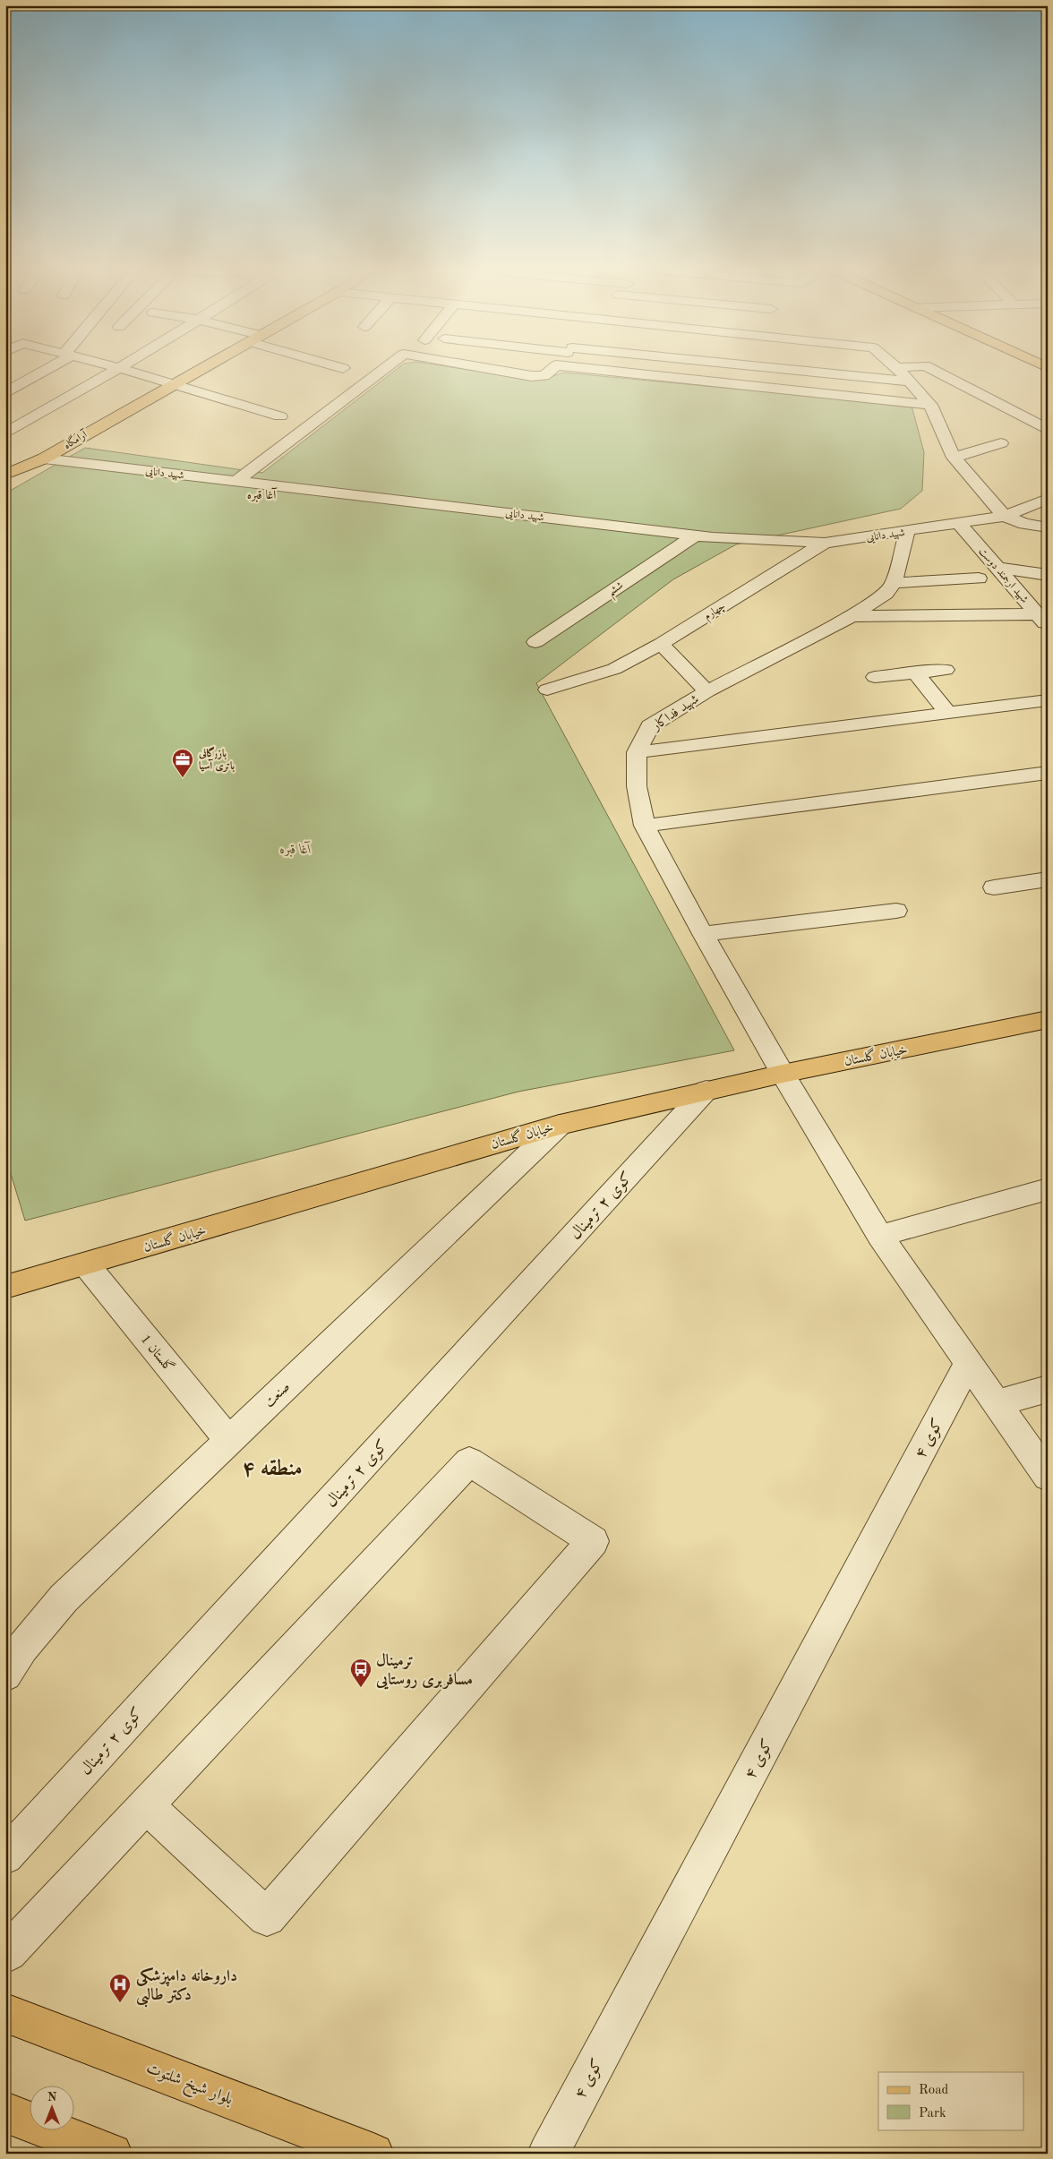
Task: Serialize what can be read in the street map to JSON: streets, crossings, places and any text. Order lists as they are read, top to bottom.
{
  "streets": {
    "main road": ["آرامگاه", "خیابان گلستان", "بلوار شیخ شلتوت"],
    "street": [
      "شهید دانایی",
      "شهید ارجمند دوست",
      "ششم",
      "چهارم",
      "شهید فداکار",
      "کوی ۲ ترمینال",
      "گلستان 1",
      "صنعت",
      "کوی ۴"
    ]
  },
  "crossings": [
    ["آرامگاه", "شهید دانایی"],
    ["شهید دانایی", "شهید ارجمند دوست"],
    ["شهید دانایی", "ششم"],
    ["شهید دانایی", "چهارم"],
    ["شهید فداکار", "خیابان گلستان"],
    ["شهید فداکار", "کوی ۴"],
    ["خیابان گلستان", "کوی ۲ ترمینال"],
    ["خیابان گلستان", "گلستان 1"],
    ["خیابان گلستان", "صنعت"],
    ["گلستان 1", "صنعت"]
  ],
  "districts": ["آغا قبره", "منطقه ۴"],
  "parks": ["آغا قبره"],
  "places": {
    "office": ["بازرگانی باتری آسیا"],
    "bus stop": ["ترمینال مسافربری روستایی"],
    "hospital": ["داروخانه دامپزشکی دکتر طالبی"]
  },
  "legend": ["Road", "Park"],
  "north": "top"
}
